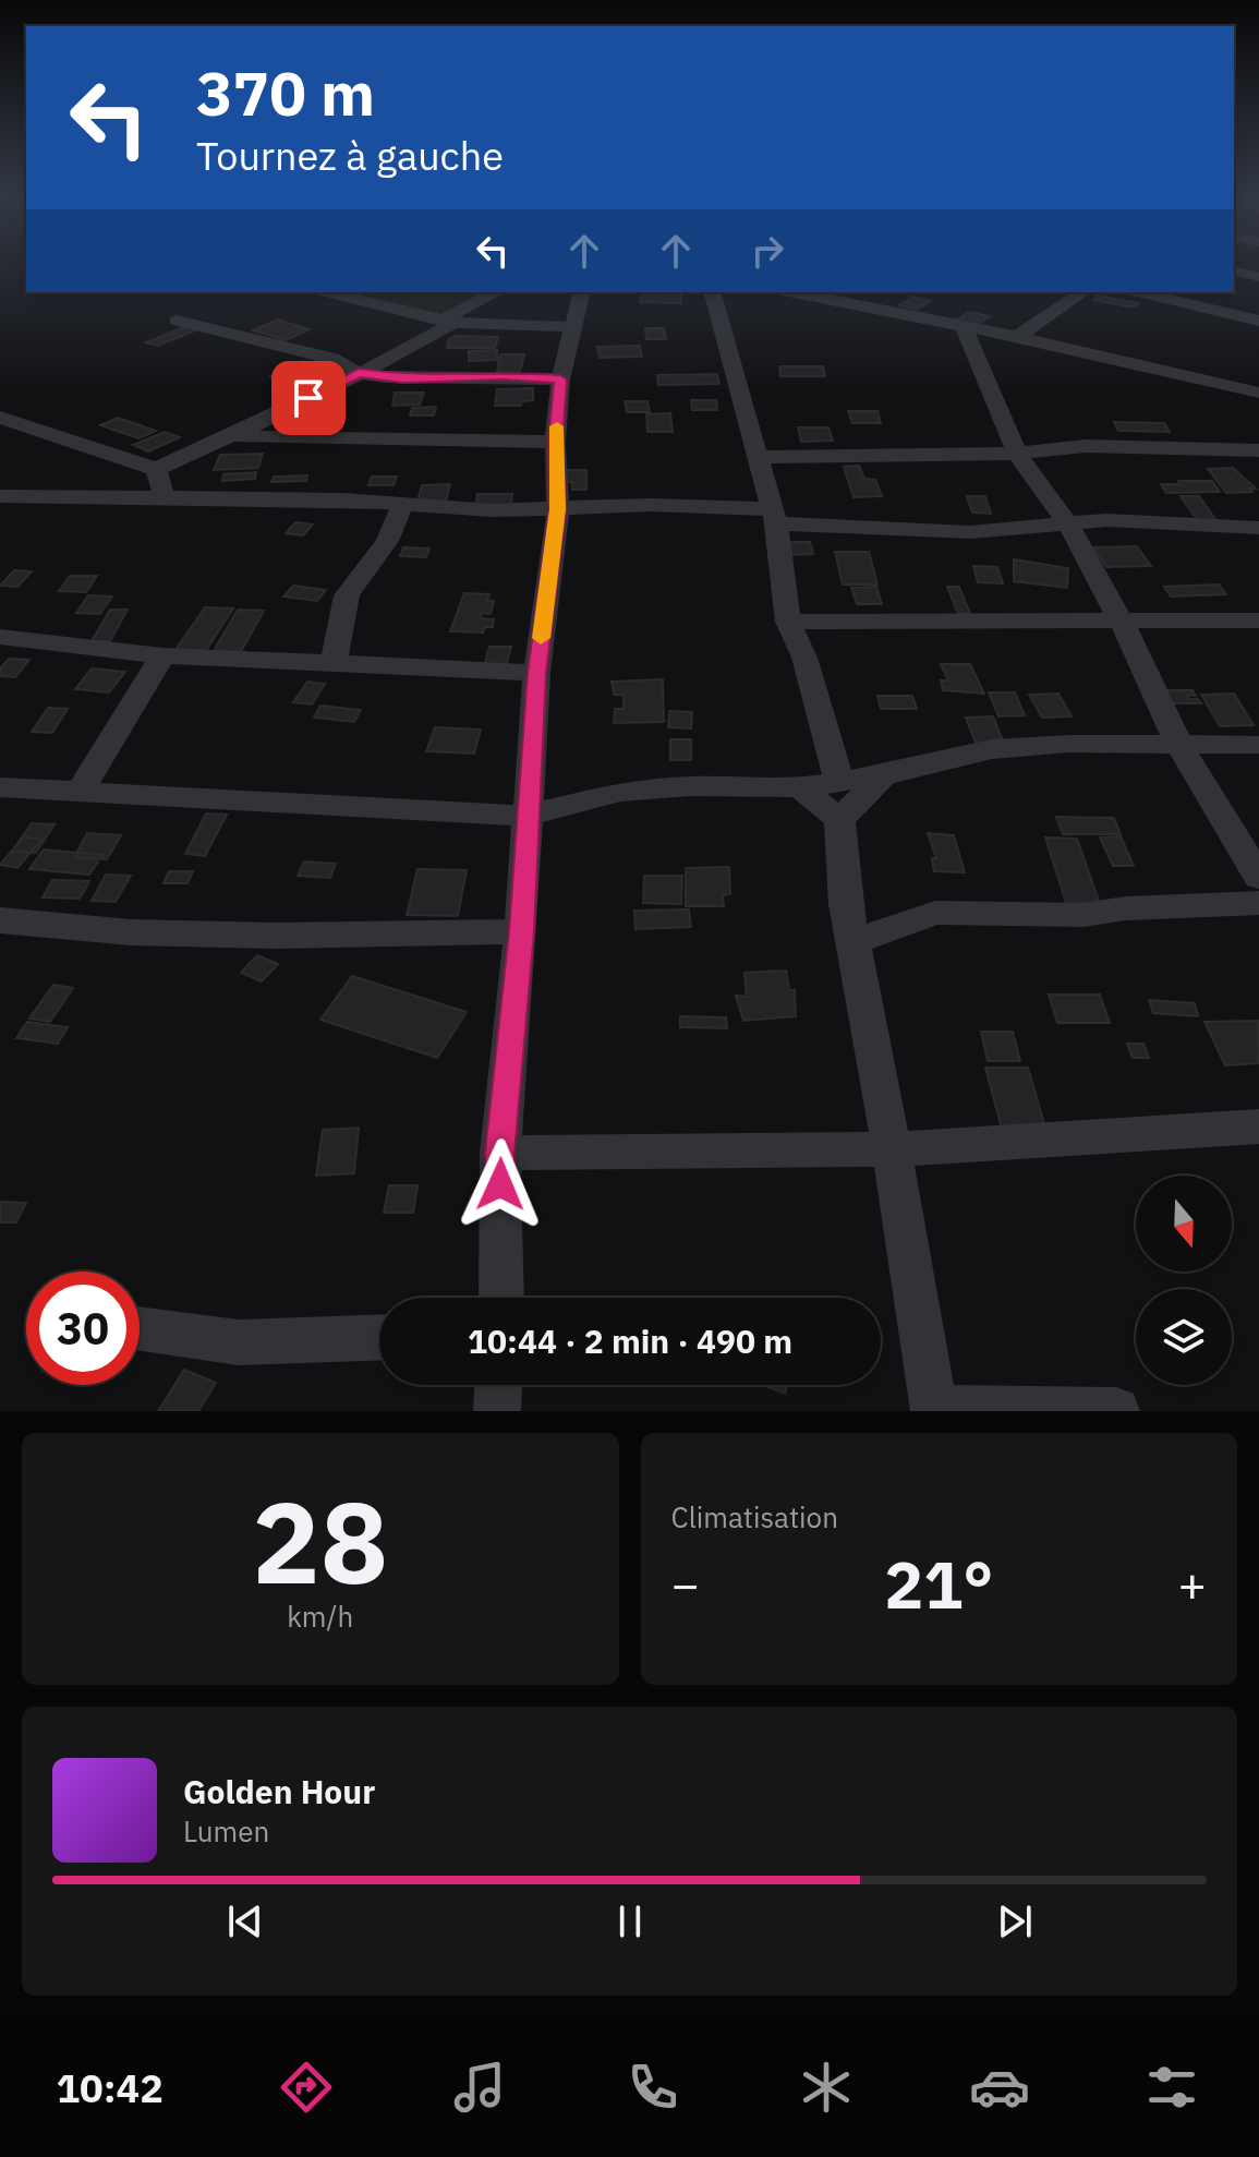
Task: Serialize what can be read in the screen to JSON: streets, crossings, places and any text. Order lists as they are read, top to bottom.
{
  "north": "bottom",
  "page": {
    "turn": ["370 m", "Tournez à gauche"],
    "limit": "30",
    "trip": "10:44 · 2 min · 490 m",
    "tile": [
      ["28", "km/h"],
      "Climatisation"
    ],
    "heat": ["−", "21°", "+"],
    "song": ["Golden Hour", "Lumen"],
    "tabs": "10:42"
  }
}
